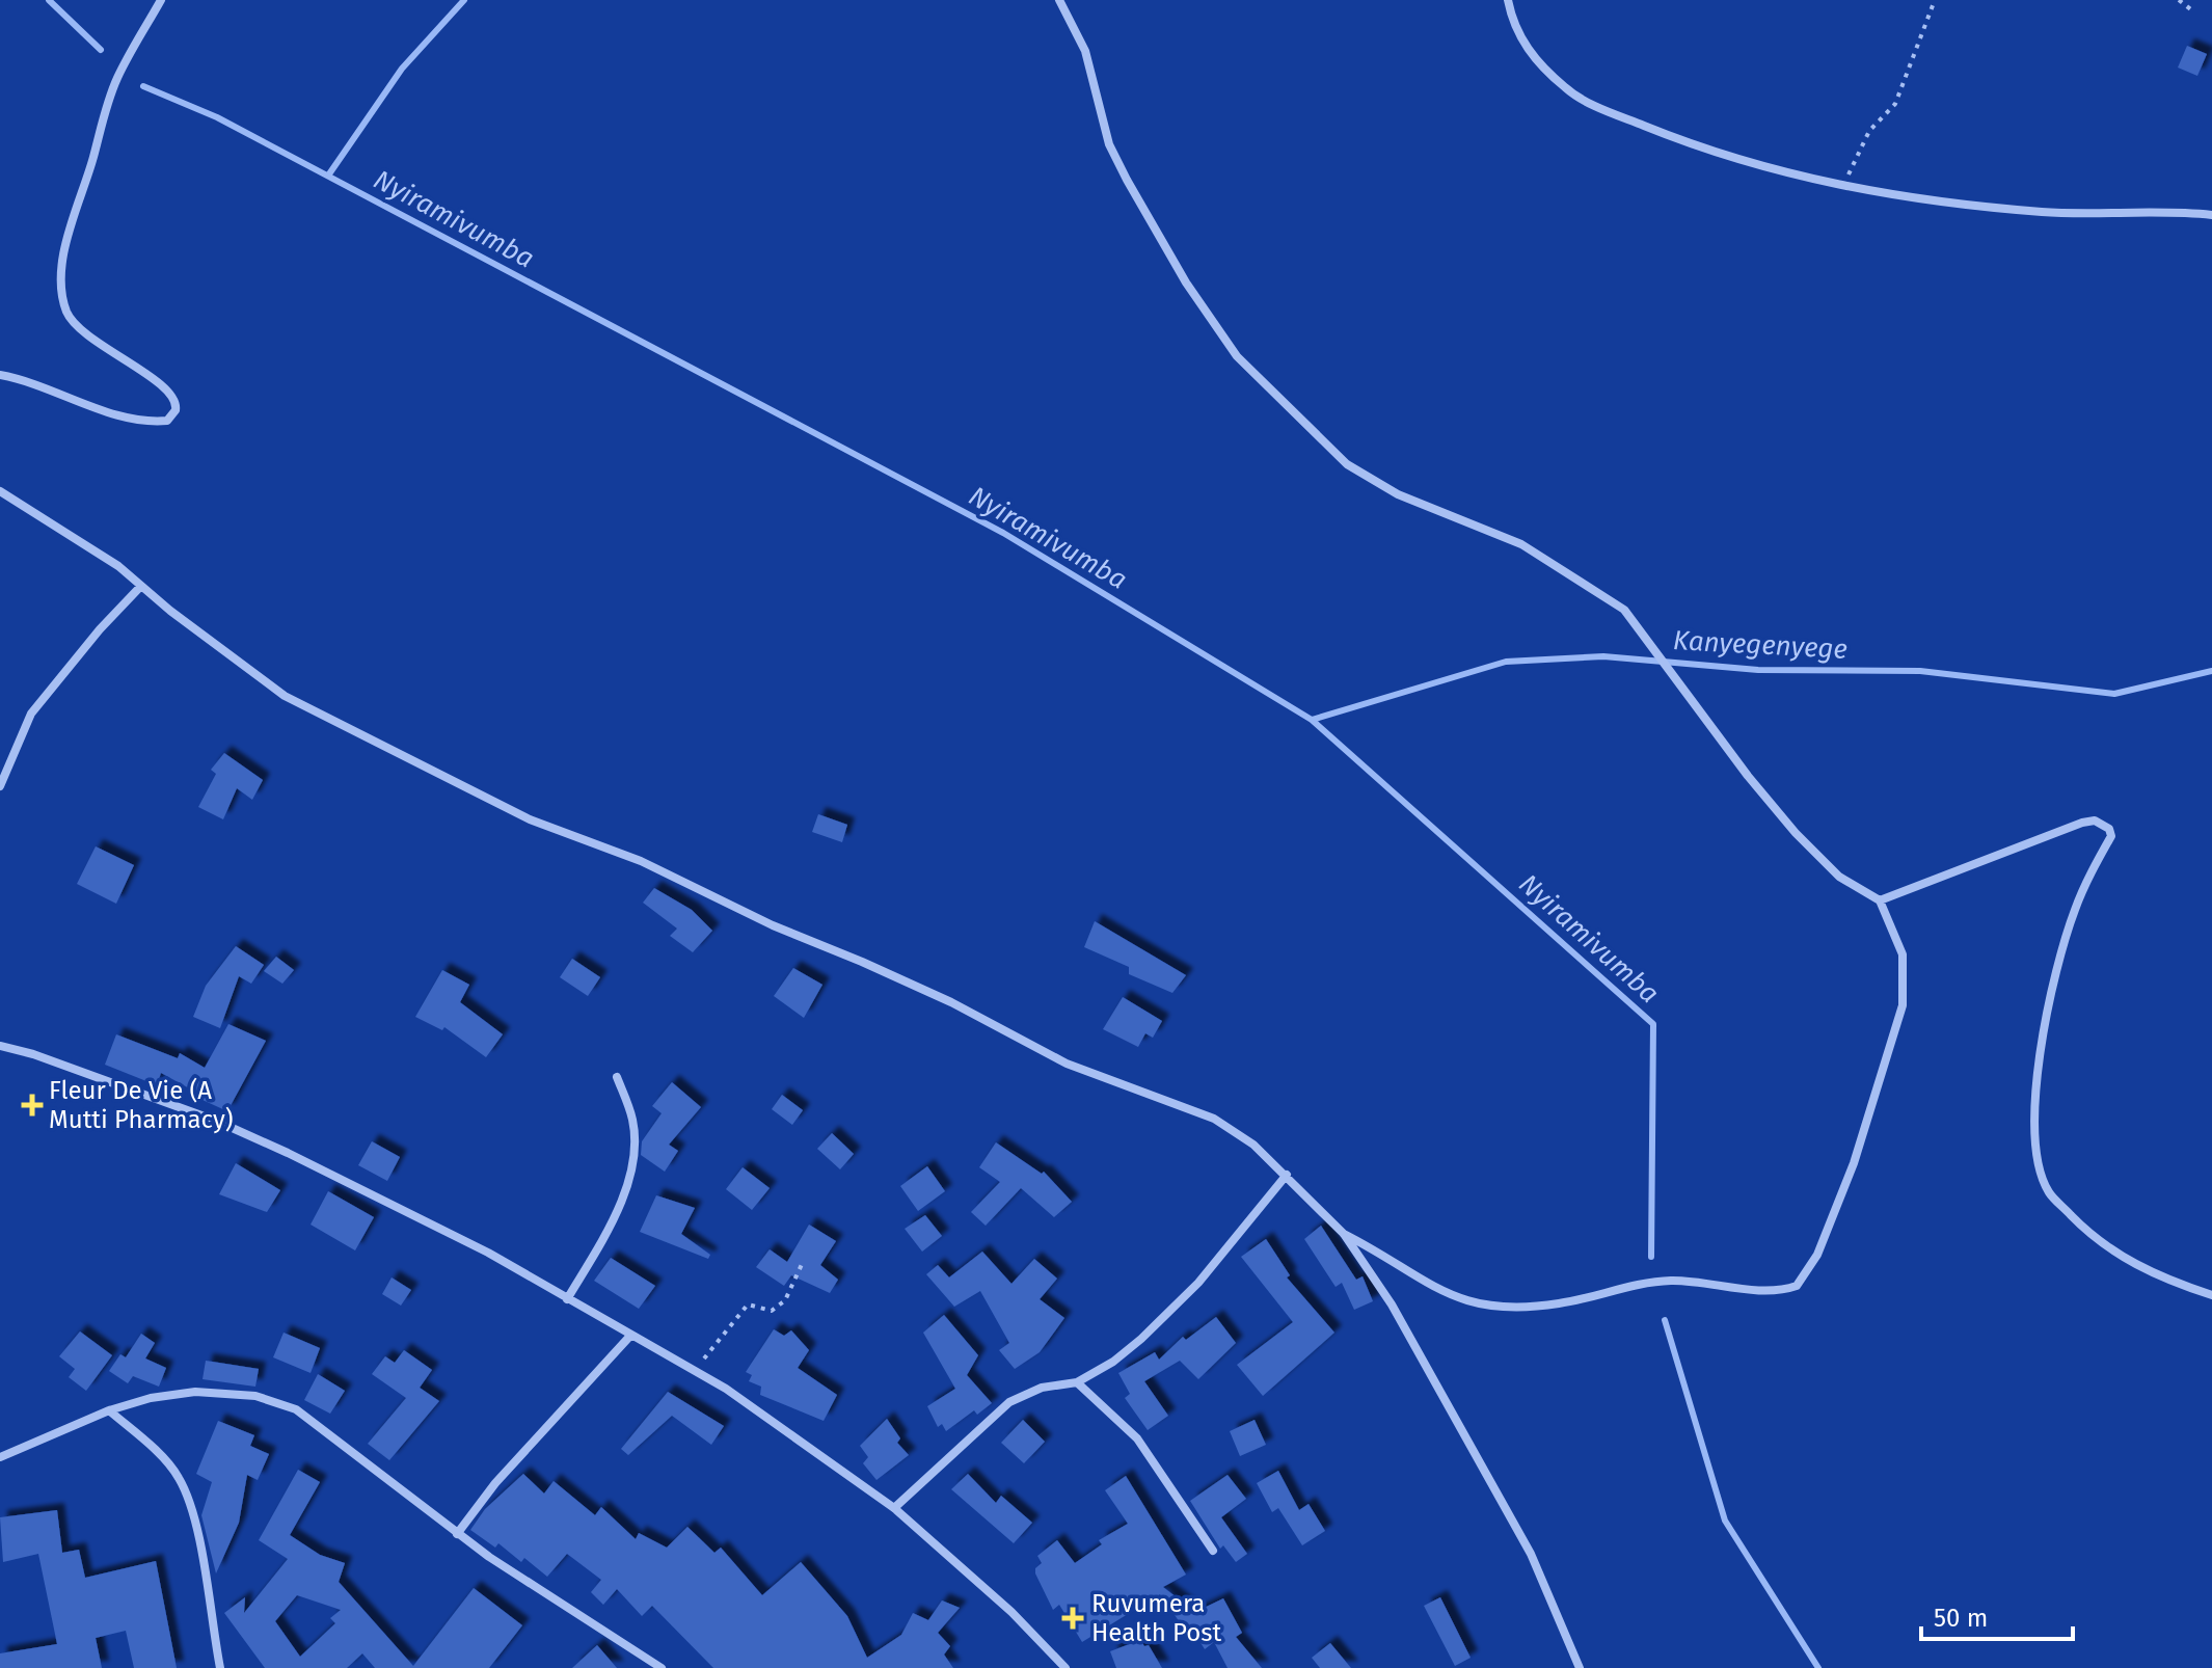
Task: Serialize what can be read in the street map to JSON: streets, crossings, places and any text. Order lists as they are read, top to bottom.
{
  "water": ["Nyiramivumba", "Kanyegenyege"],
  "places": {
    "health": ["Fleur De Vie (A Mutti Pharmacy)", "Ruvumera Health Post"]
  },
  "scale_bar": "50 m"
}
